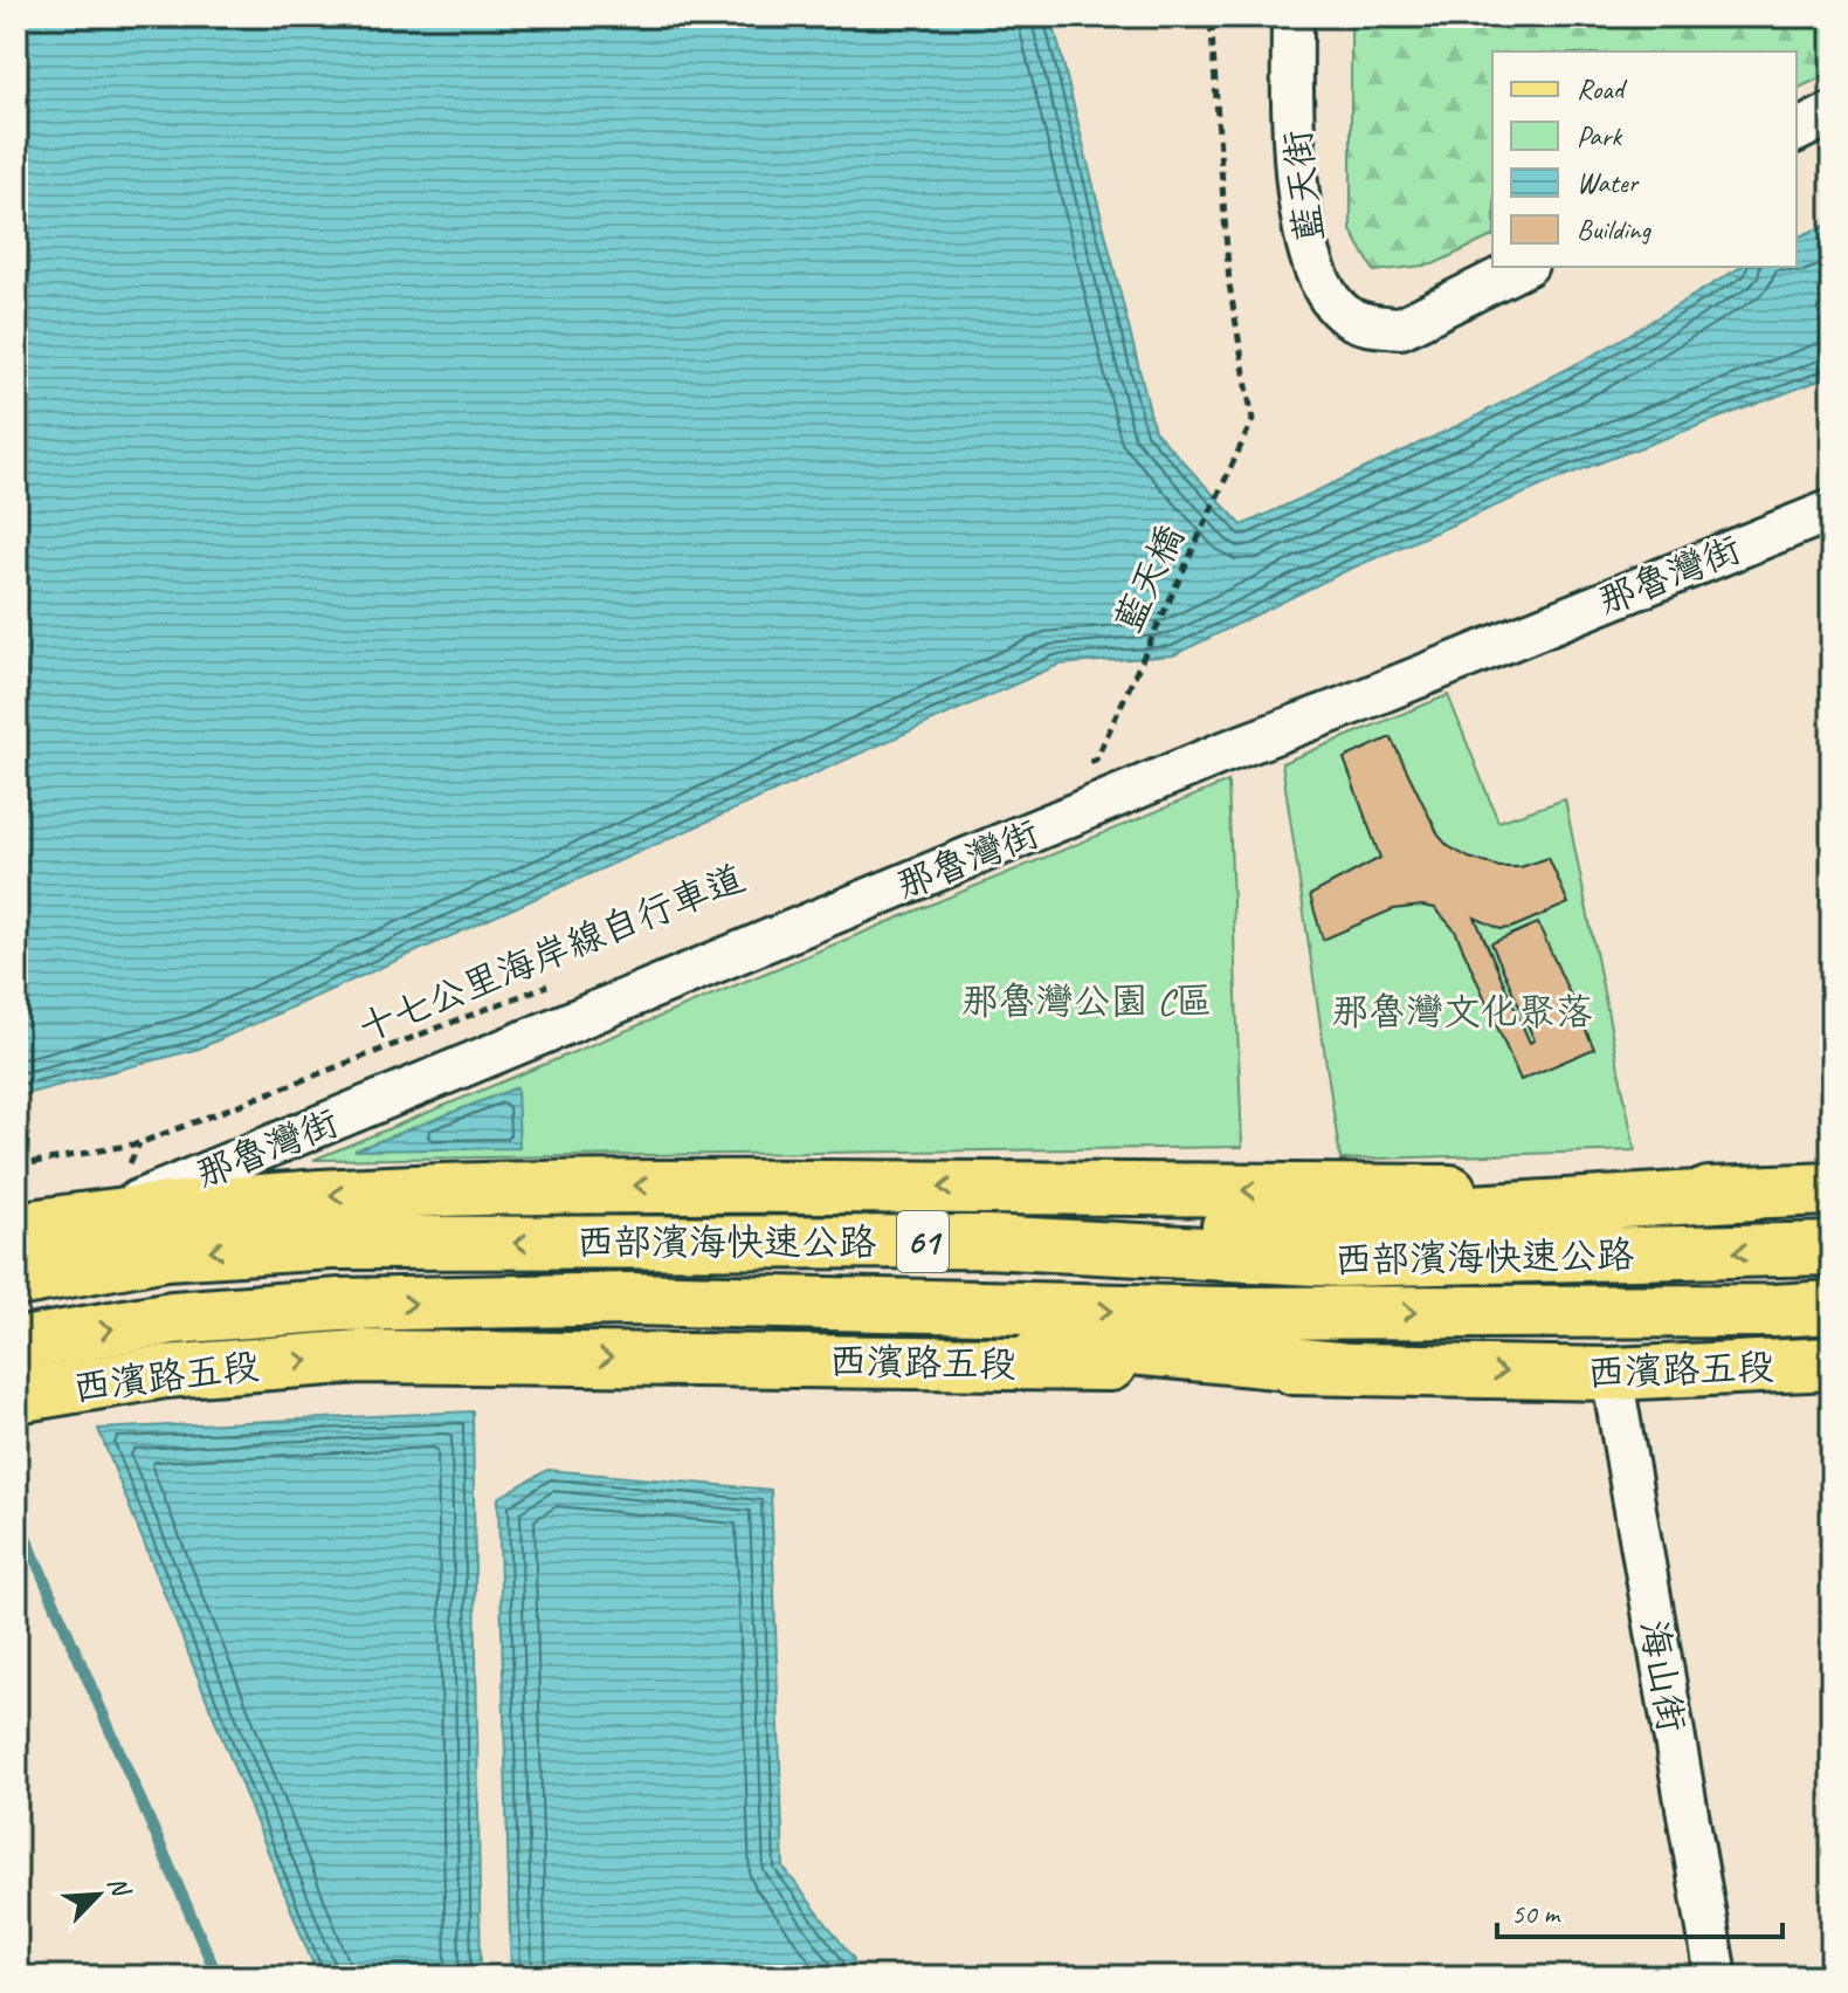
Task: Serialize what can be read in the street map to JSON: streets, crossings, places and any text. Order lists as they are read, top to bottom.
{
  "streets": {
    "main road": ["西部濱海快速公路", "61", "西濱路五段"],
    "street": ["藍天街", "那魯灣街", "海山街"],
    "path": ["藍天橋", "十七公里海岸線自行車道"]
  },
  "crossings": [
    ["那魯灣街", "61"],
    ["西濱路五段", "海山街"]
  ],
  "parks": ["那魯灣公園 C區", "那魯灣文化聚落"],
  "legend": [
    "Road",
    "Park",
    "Water",
    "Building"
  ],
  "scale_bar": "50 m",
  "north": "top right"
}
